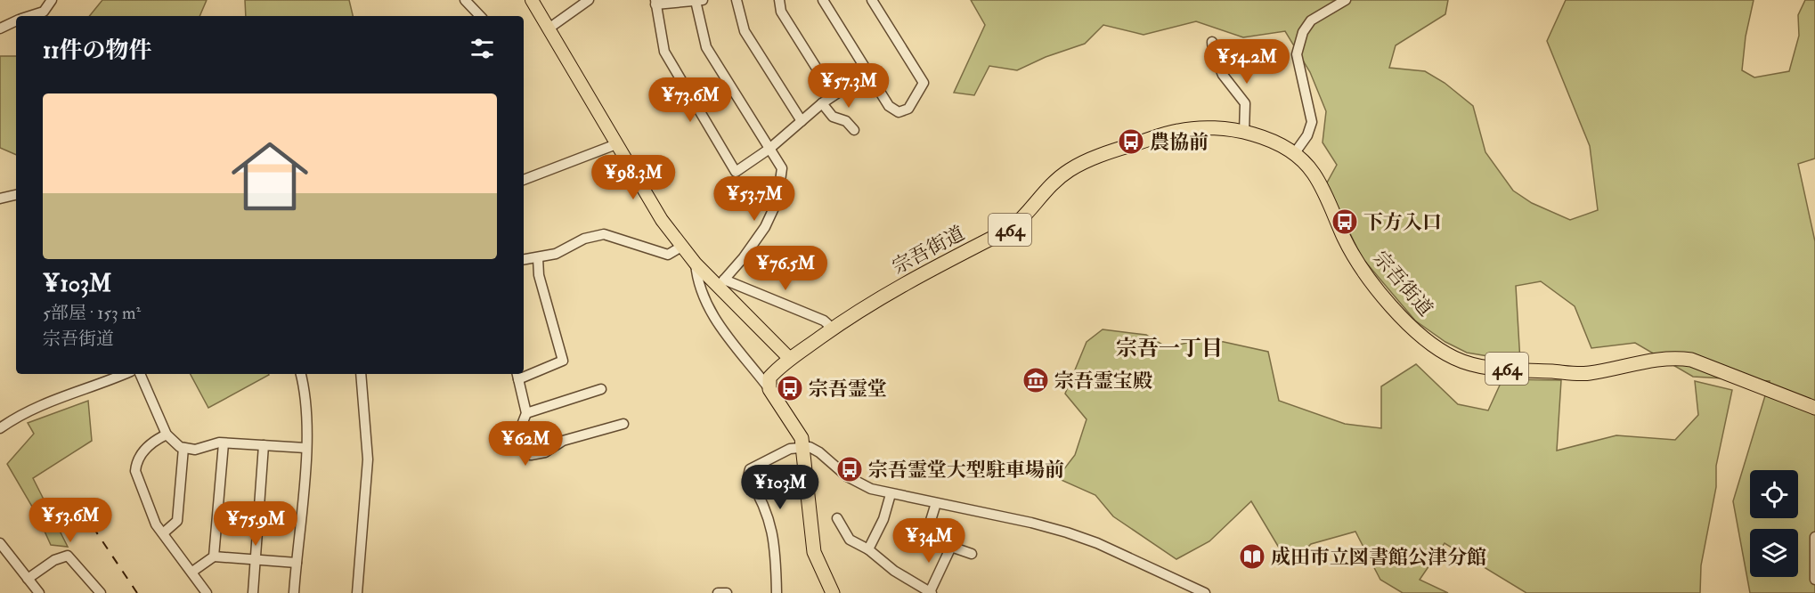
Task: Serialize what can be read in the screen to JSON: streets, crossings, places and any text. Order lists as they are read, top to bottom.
{
  "streets": {
    "highway": ["464", "宗吾街道"]
  },
  "districts": ["宗吾一丁目"],
  "places": {
    "bus stop": [
      "農協前",
      "下方入口",
      "宗吾霊堂",
      "宗吾霊堂大型駐車場前"
    ],
    "museum": ["宗吾霊宝殿"],
    "library": ["成田市立図書館公津分館"]
  },
  "page": {
    "heading": "11件の物件",
    "price": [
      "¥54.2M",
      "¥57.3M",
      "¥73.6M",
      "¥98.3M",
      "¥53.7M",
      "¥76.5M",
      "¥62M",
      "¥103M",
      "¥53.6M",
      "¥75.9M",
      "¥34M"
    ],
    "list": [
      {
        "name": "¥103M",
        "note": "5部屋 · 153 m² · 宗吾街道"
      }
    ]
  }
}
